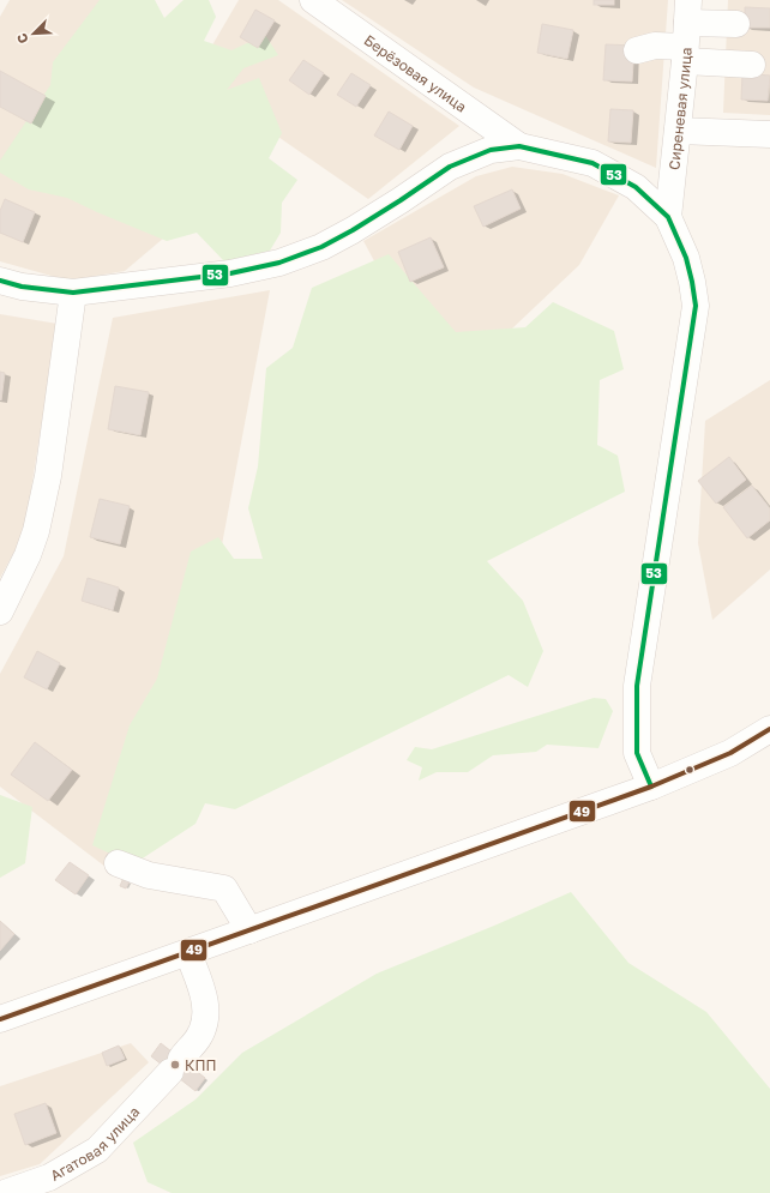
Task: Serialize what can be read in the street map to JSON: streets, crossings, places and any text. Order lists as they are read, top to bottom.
{
  "streets": {
    "street": ["Берёзовая улица", "Сиреневая улица", "Агатовая улица"]
  },
  "places": ["КПП"],
  "lines": ["transit line 53", "transit line 49"],
  "north": "bottom left"
}
